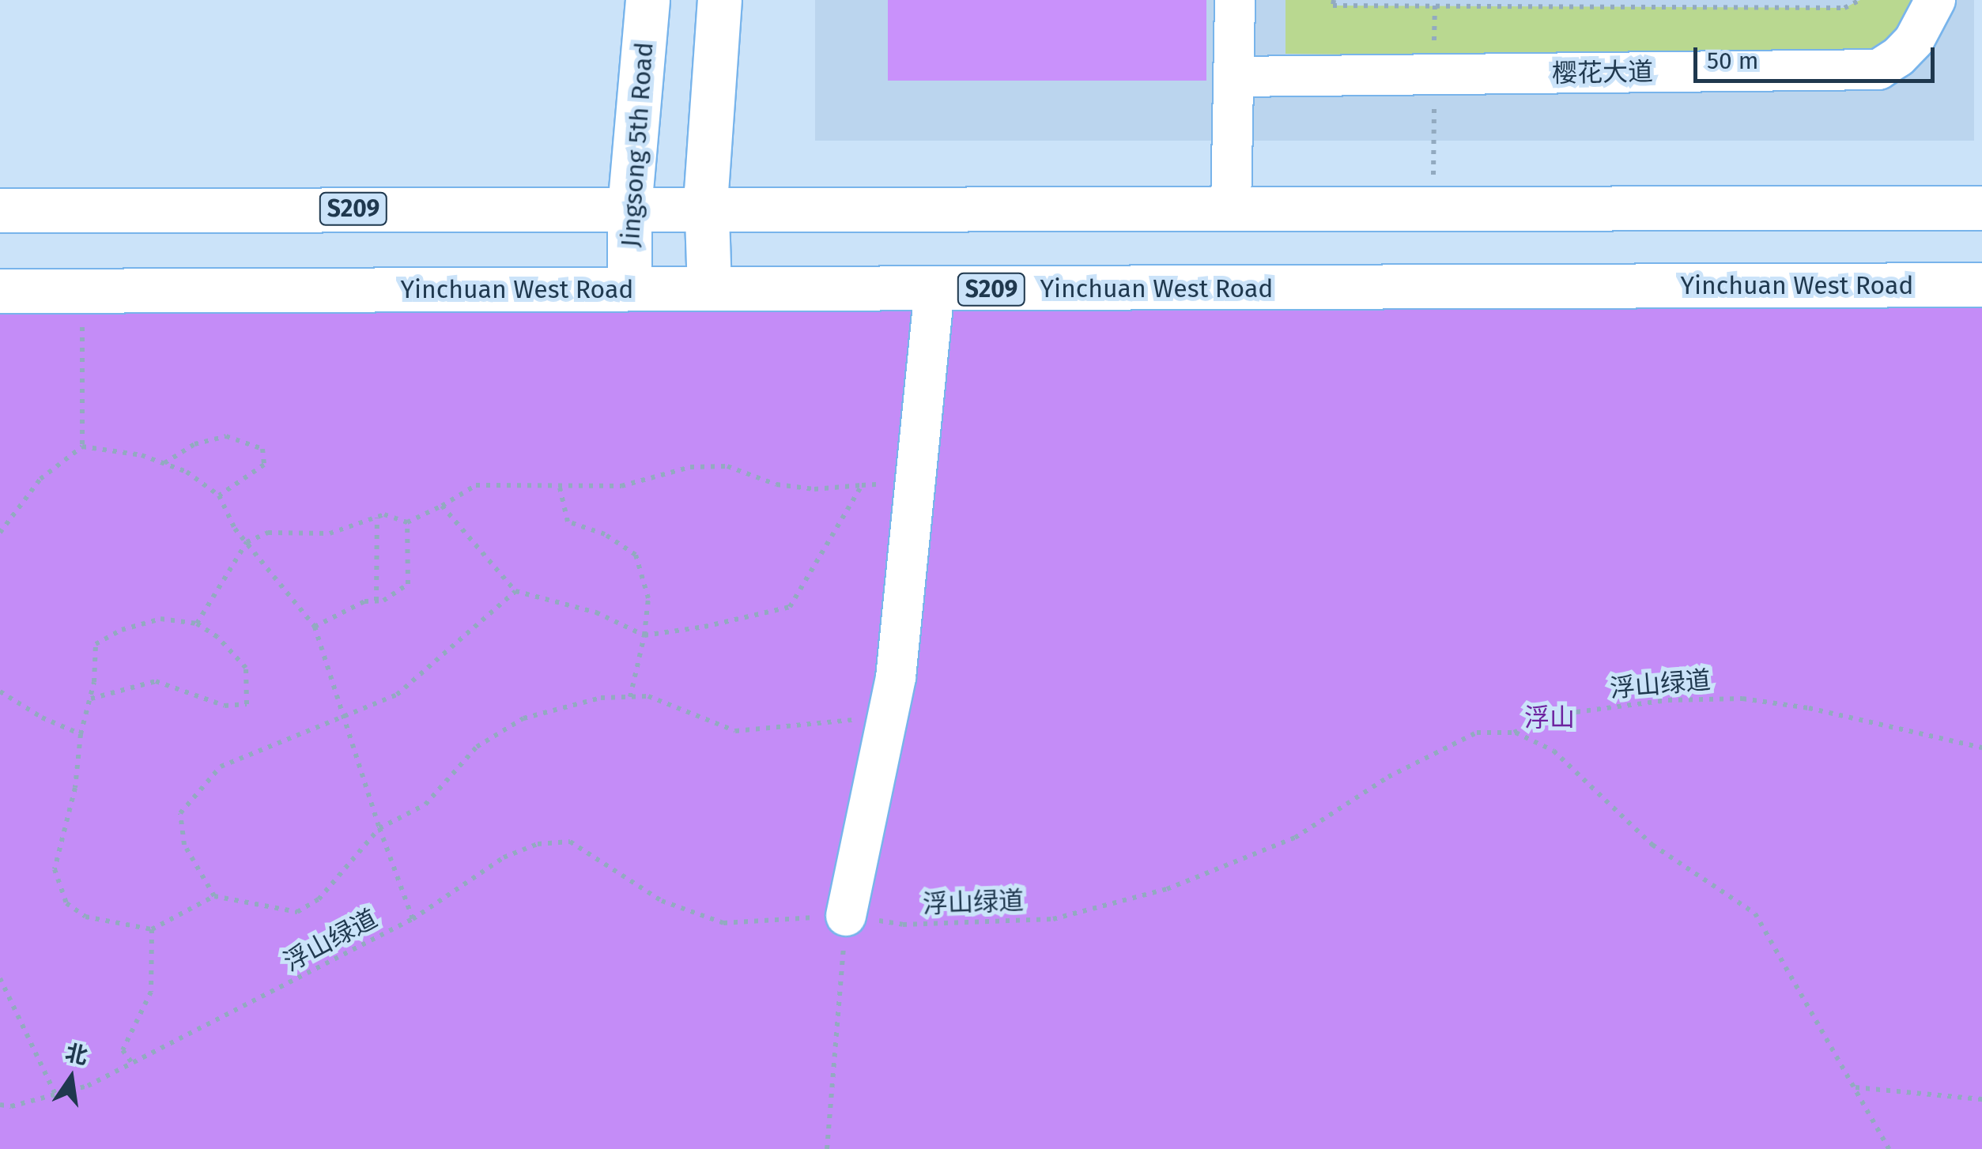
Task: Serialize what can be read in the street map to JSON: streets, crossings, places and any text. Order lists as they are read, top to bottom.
{
  "streets": {
    "main road": ["Jingsong 5th Road", "S209", "Yinchuan West Road"],
    "street": ["樱花大道"],
    "path": ["浮山绿道"]
  },
  "crossings": [
    ["Jingsong 5th Road", "S209"],
    ["Jingsong 5th Road", "Yinchuan West Road"]
  ],
  "parks": ["浮山"],
  "scale_bar": "50 m",
  "north": "top"
}
